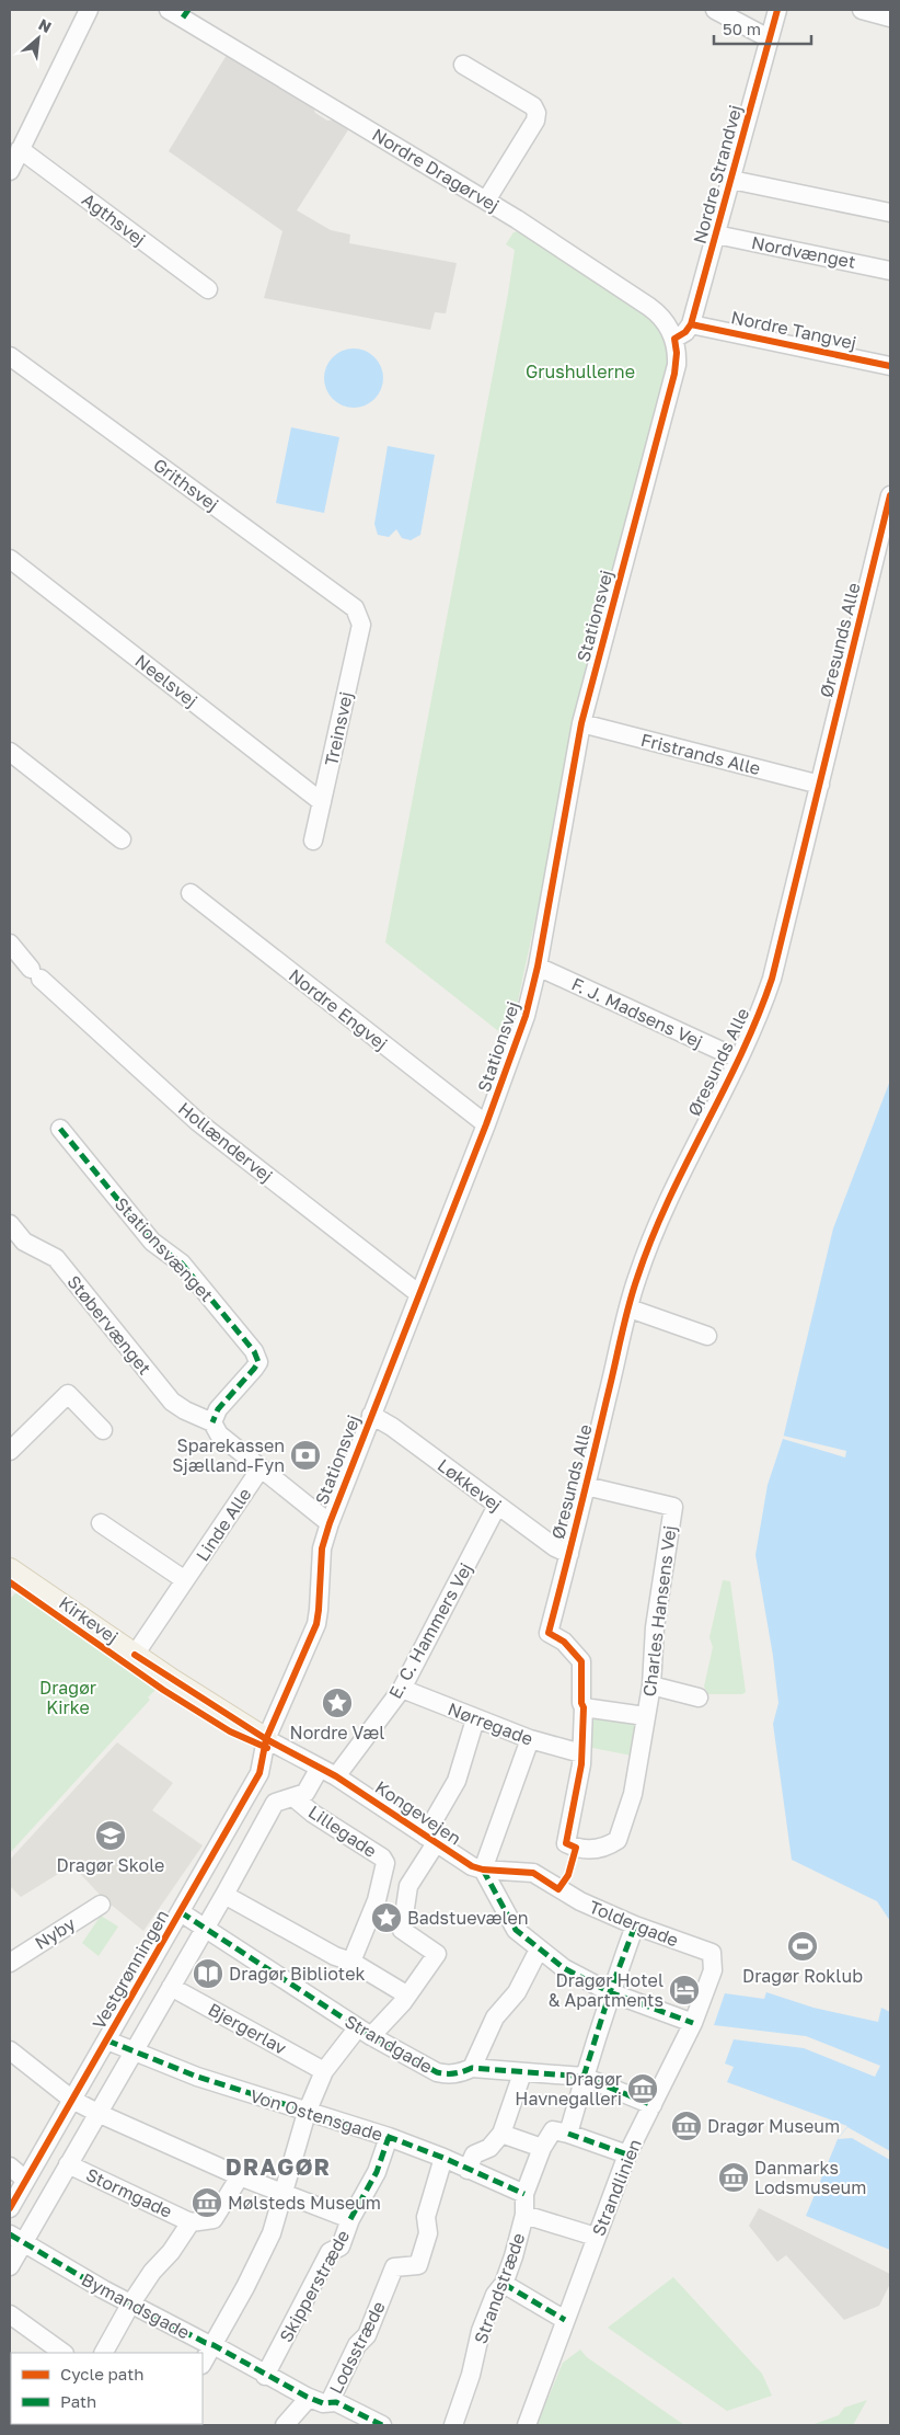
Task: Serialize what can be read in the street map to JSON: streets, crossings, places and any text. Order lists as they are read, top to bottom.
{
  "streets": {
    "main road": ["Kirkevej"],
    "street": [
      "Nordre Dragørvej",
      "Nordre Strandvej",
      "Agthsvej",
      "Nordvænget",
      "Nordre Tangvej",
      "Grithsvej",
      "Stationsvej",
      "Øresunds Alle",
      "Neelsvej",
      "Treinsvej",
      "Fristrands Alle",
      "Nordre Engvej",
      "F. J. Madsens Vej",
      "Hollændervej",
      "Stationsvænget",
      "Støbervænget",
      "Løkkevej",
      "Linde Alle",
      "Charles Hansens Vej",
      "E. C. Hammers Vej",
      "Nørregade",
      "Kongevejen",
      "Lillegade",
      "Toldergade",
      "Nyby",
      "Vestgrønningen",
      "Bjergerlav",
      "Strandgade",
      "Von Ostensgade",
      "Strandlinien",
      "Stormgade",
      "Skipperstræde",
      "Strandstræde",
      "Bymandsgade",
      "Lodsstræde"
    ]
  },
  "crossings": [
    ["Nordre Dragørvej", "Stationsvej"],
    ["Nordre Strandvej", "Nordvænget"],
    ["Nordre Strandvej", "Nordre Tangvej"],
    ["Grithsvej", "Treinsvej"],
    ["Stationsvej", "Fristrands Alle"],
    ["Stationsvej", "Nordre Engvej"],
    ["Stationsvej", "F. J. Madsens Vej"],
    ["Stationsvej", "Hollændervej"],
    ["Stationsvej", "Løkkevej"],
    ["Stationsvej", "Kirkevej"],
    ["Stationsvej", "Kongevejen"],
    ["Stationsvej", "Vestgrønningen"],
    ["Øresunds Alle", "Fristrands Alle"],
    ["Øresunds Alle", "F. J. Madsens Vej"],
    ["Øresunds Alle", "Løkkevej"],
    ["Øresunds Alle", "Charles Hansens Vej"],
    ["Neelsvej", "Treinsvej"],
    ["Stationsvænget", "Støbervænget"],
    ["Løkkevej", "E. C. Hammers Vej"],
    ["Linde Alle", "Kirkevej"],
    ["Charles Hansens Vej", "Nørregade"],
    ["Kirkevej", "Kongevejen"],
    ["Kirkevej", "Vestgrønningen"],
    ["E. C. Hammers Vej", "Nørregade"],
    ["E. C. Hammers Vej", "Kongevejen"],
    ["Kongevejen", "Toldergade"],
    ["Kongevejen", "Vestgrønningen"],
    ["Toldergade", "Strandlinien"],
    ["Vestgrønningen", "Strandgade"],
    ["Vestgrønningen", "Von Ostensgade"],
    ["Strandgade", "Strandlinien"],
    ["Von Ostensgade", "Skipperstræde"],
    ["Von Ostensgade", "Strandstræde"],
    ["Von Ostensgade", "Lodsstræde"],
    ["Skipperstræde", "Bymandsgade"],
    ["Bymandsgade", "Lodsstræde"]
  ],
  "districts": ["DRAGØR"],
  "parks": ["Grushullerne", "Dragør Kirke"],
  "places": {
    "bank": ["Sparekassen Sjælland-Fyn"],
    "place": ["Nordre Væl", "Badstuevælen"],
    "school or university": ["Dragør Skole"],
    "sports": ["Dragør Roklub"],
    "library": ["Dragør Bibliotek"],
    "hotel": ["Dragør Hotel & Apartments"],
    "museum": [
      "Dragør Havnegalleri",
      "Dragør Museum",
      "Danmarks Lodsmuseum",
      "Mølsteds Museum"
    ]
  },
  "legend": ["Cycle path", "Path"],
  "scale_bar": "50 m",
  "north": "top right"
}
